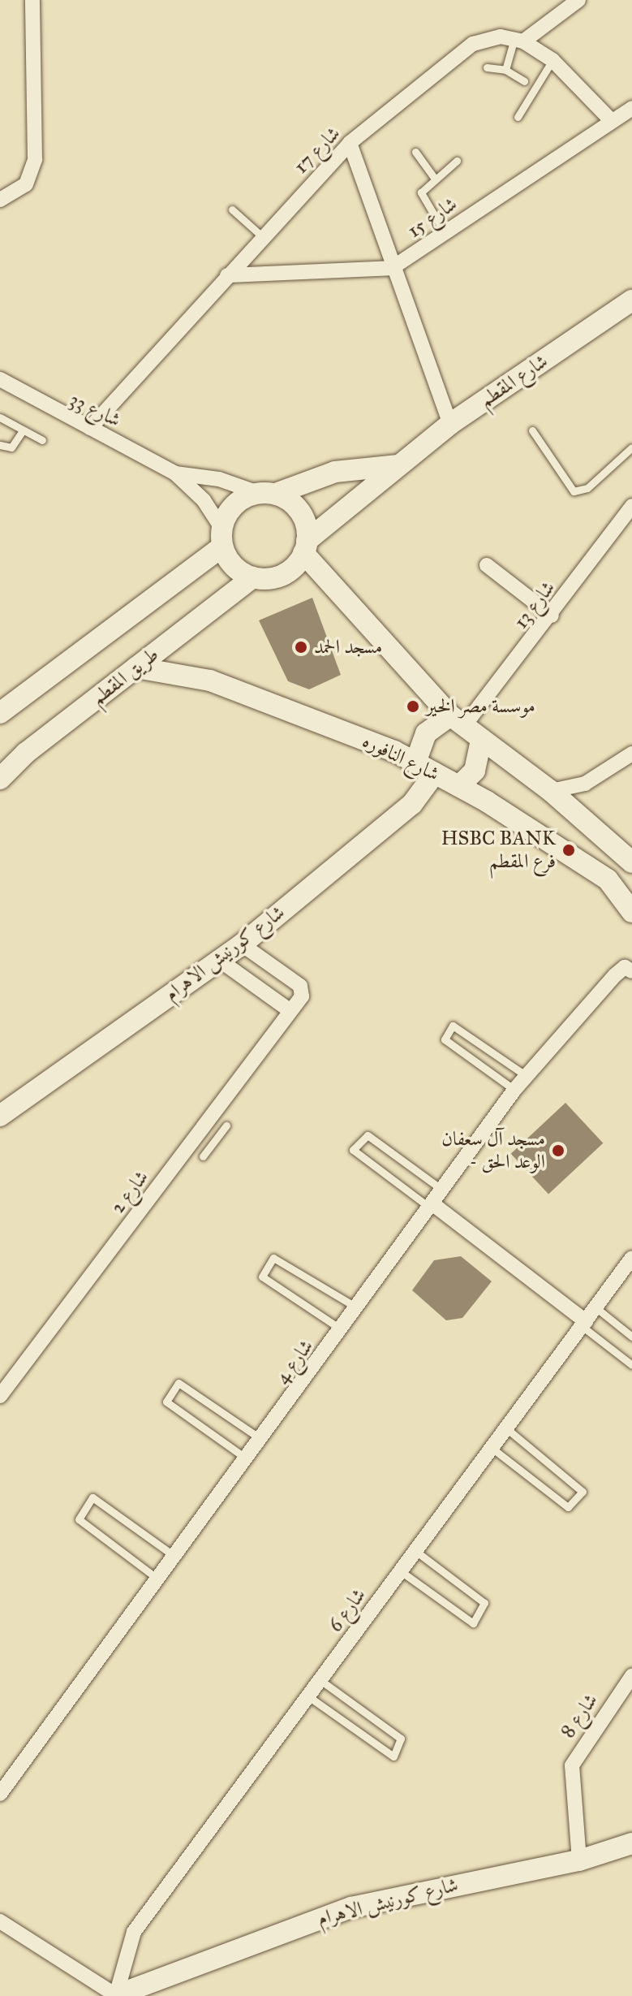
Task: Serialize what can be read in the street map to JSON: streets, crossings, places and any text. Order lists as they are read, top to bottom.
{
  "streets": {
    "main road": [
      "شارع المقطم",
      "طريق المقطم",
      "شارع النافوره",
      "شارع كورنيش الاهرام"
    ],
    "street": [
      "شارع 17",
      "شارع 15",
      "شارع 33",
      "شارع 13",
      "شارع 2",
      "شارع 4",
      "شارع 6",
      "شارع 8"
    ]
  },
  "crossings": [
    ["شارع 17", "شارع 33"],
    ["شارع المقطم", "شارع 33"],
    ["شارع المقطم", "طريق المقطم"],
    ["شارع 33", "طريق المقطم"],
    ["طريق المقطم", "شارع النافوره"],
    ["شارع النافوره", "شارع كورنيش الاهرام"],
    ["شارع كورنيش الاهرام", "شارع 2"],
    ["شارع كورنيش الاهرام", "شارع 6"],
    ["شارع كورنيش الاهرام", "شارع 8"]
  ],
  "places": [
    "مسجد الحمد",
    "موسسة مصر الخير",
    "HSBC BANK فرع المقطم",
    "مسجد آل سعفان - الوعد الحق"
  ]
}
